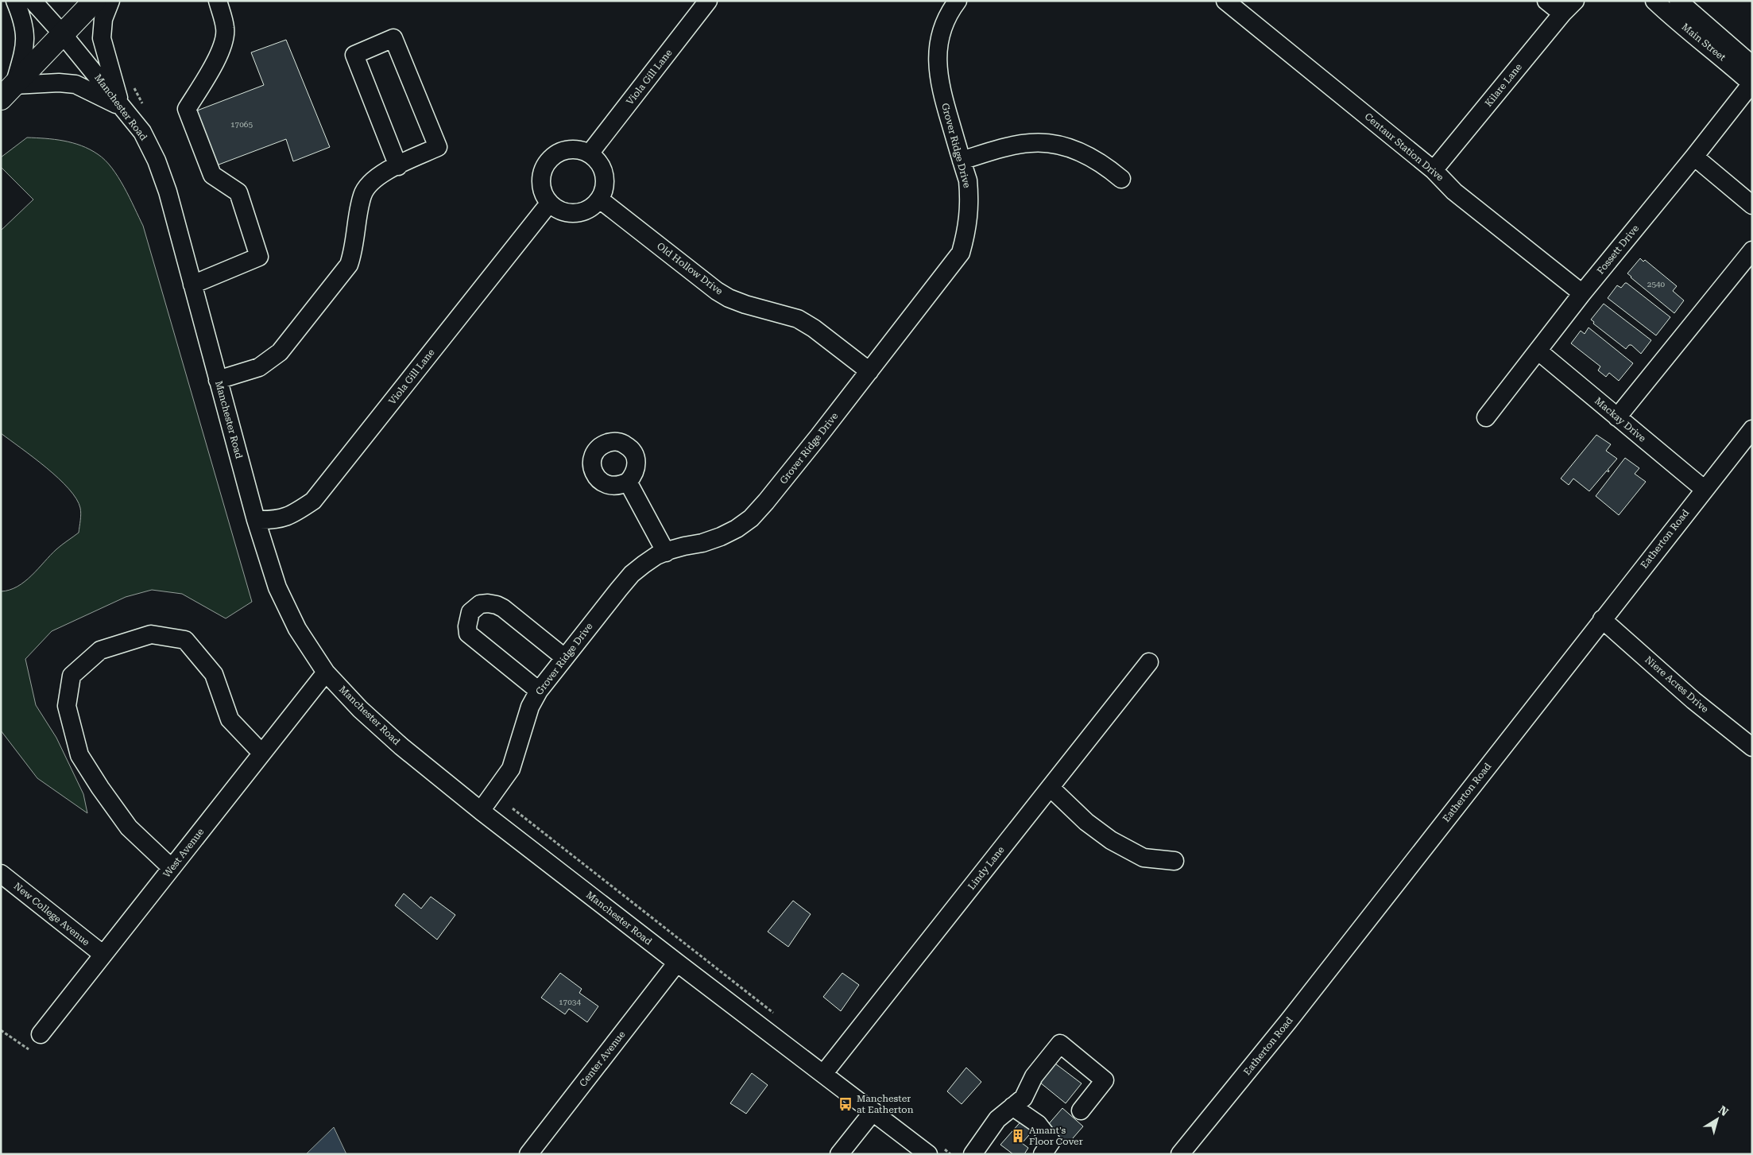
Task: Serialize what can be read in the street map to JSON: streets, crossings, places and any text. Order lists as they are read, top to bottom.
{
  "streets": {
    "street": [
      "Main Street",
      "Viola Gill Lane",
      "Kilare Lane",
      "Manchester Road",
      "Grover Ridge Drive",
      "Centaur Station Drive",
      "Fossett Drive",
      "Old Hollow Drive",
      "Mackay Drive",
      "Eatherton Road",
      "Niere Acres Drive",
      "West Avenue",
      "Lindy Lane",
      "New College Avenue",
      "Center Avenue"
    ]
  },
  "crossings": [
    ["Main Street", "Fossett Drive"],
    ["Viola Gill Lane", "Manchester Road"],
    ["Viola Gill Lane", "Old Hollow Drive"],
    ["Kilare Lane", "Centaur Station Drive"],
    ["Manchester Road", "Grover Ridge Drive"],
    ["Manchester Road", "West Avenue"],
    ["Manchester Road", "Lindy Lane"],
    ["Manchester Road", "Center Avenue"],
    ["Grover Ridge Drive", "Old Hollow Drive"],
    ["Centaur Station Drive", "Fossett Drive"],
    ["Fossett Drive", "Mackay Drive"],
    ["Mackay Drive", "Eatherton Road"],
    ["Eatherton Road", "Niere Acres Drive"],
    ["West Avenue", "New College Avenue"]
  ],
  "places": {
    "bus stop": ["Manchester at Eatherton"],
    "building": ["Amant's Floor Cover"]
  },
  "house_numbers": ["17065", "2540", "17034"],
  "north": "top right"
}
